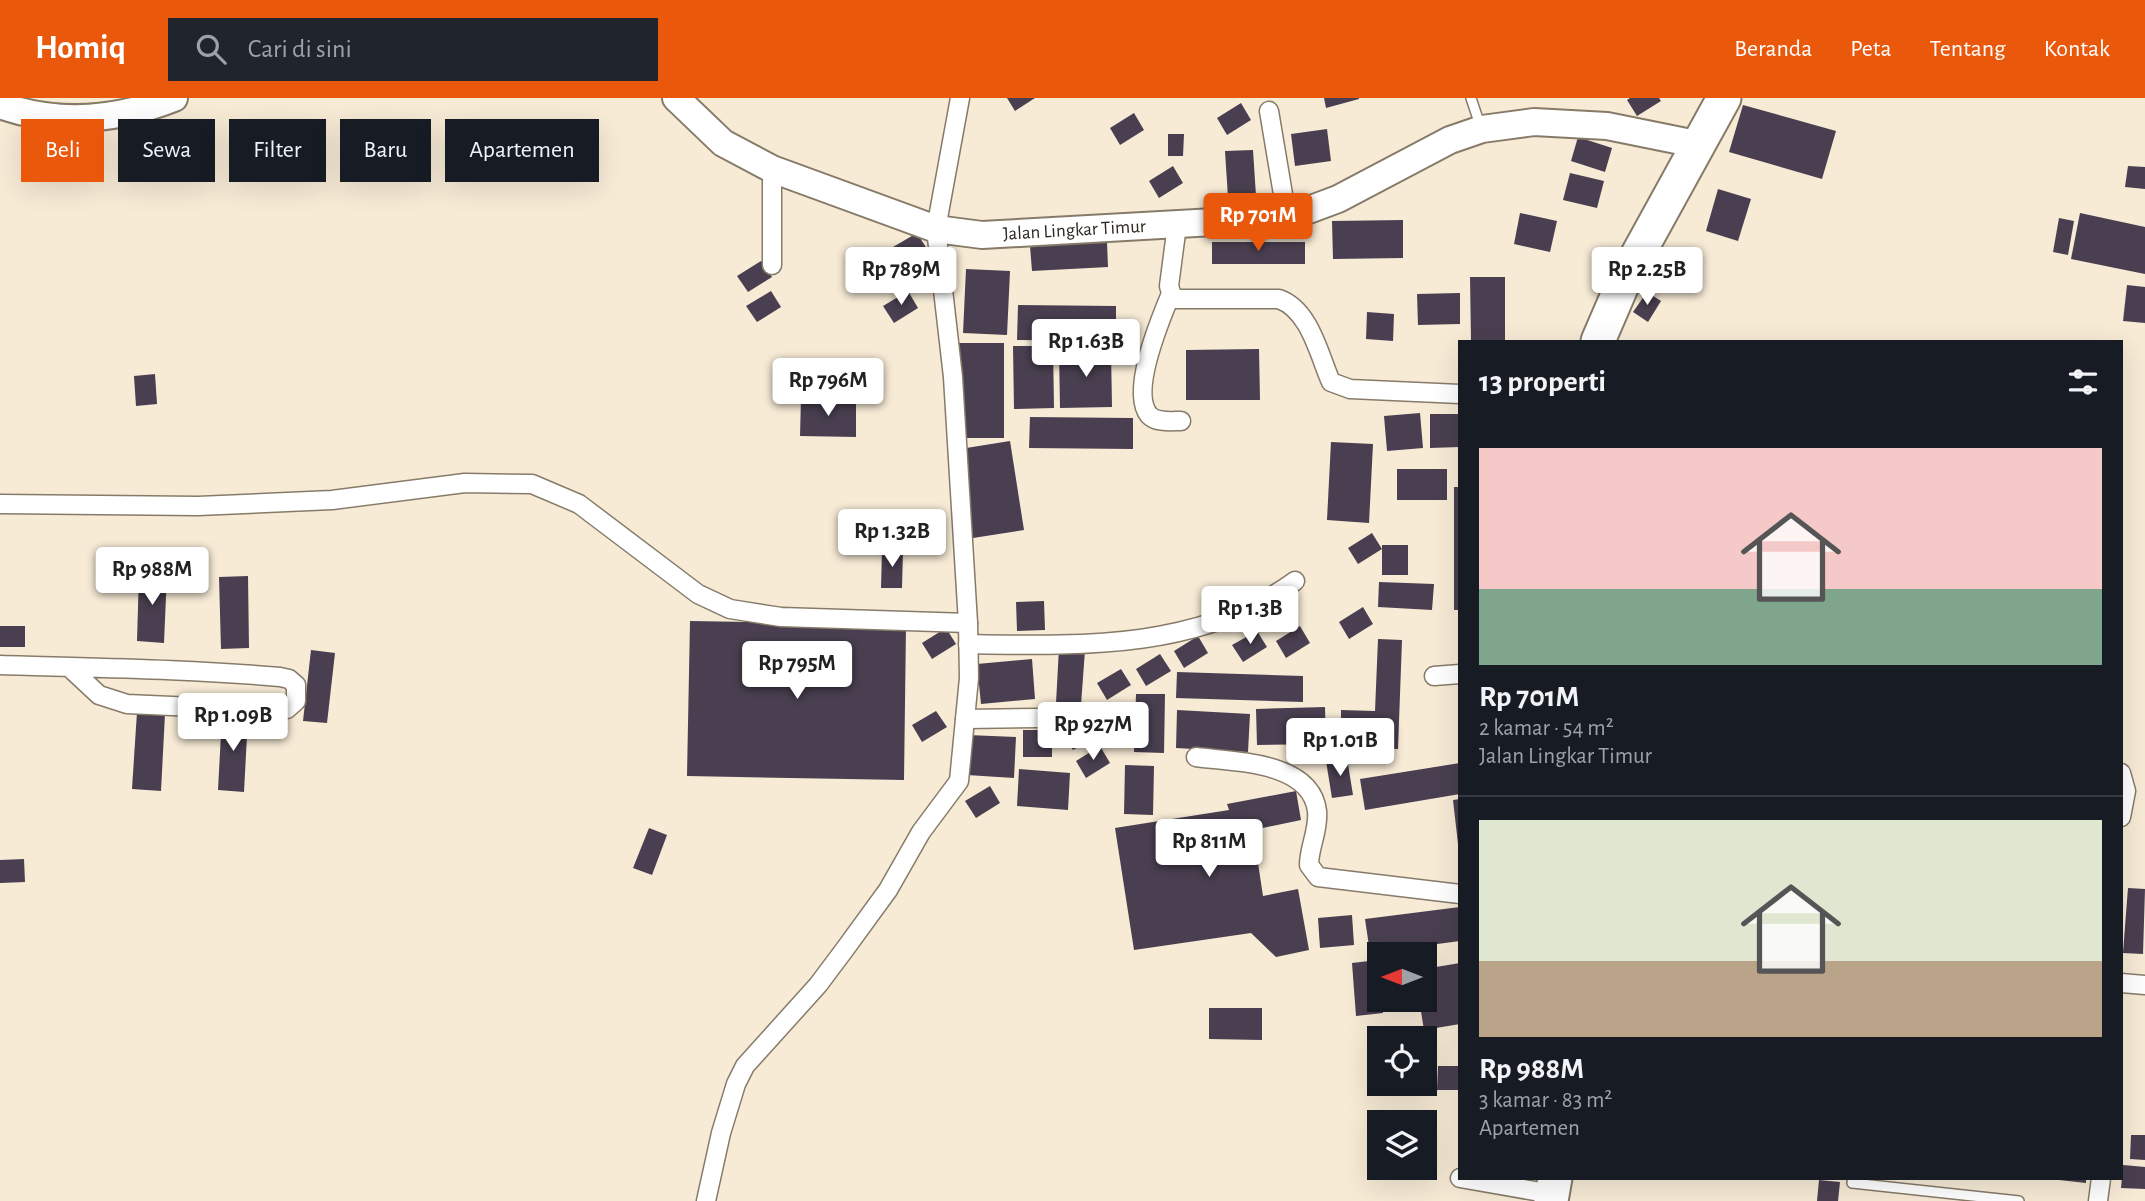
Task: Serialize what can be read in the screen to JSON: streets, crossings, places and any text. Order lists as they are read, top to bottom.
{
  "streets": {
    "main road": ["Jalan Lingkar Timur"]
  },
  "north": "left",
  "page": {
    "header": "Homiq",
    "search": "Cari di sini",
    "nav": [
      "Beranda",
      "Peta",
      "Tentang",
      "Kontak"
    ],
    "chip": [
      "Beli",
      "Sewa",
      "Filter",
      "Baru",
      "Apartemen"
    ],
    "price": [
      "Rp 701M",
      "Rp 789M",
      "Rp 2.25B",
      "Rp 1.63B",
      "Rp 796M",
      "Rp 1.32B",
      "Rp 988M",
      "Rp 1.3B",
      "Rp 795M",
      "Rp 1.09B",
      "Rp 927M",
      "Rp 1.01B",
      "Rp 811M"
    ],
    "heading": "13 properti",
    "list": [
      {
        "name": "Rp 701M",
        "note": "2 kamar · 54 m² · Jalan Lingkar Timur"
      },
      {
        "name": "Rp 988M",
        "note": "3 kamar · 83 m² · Apartemen"
      }
    ]
  }
}
